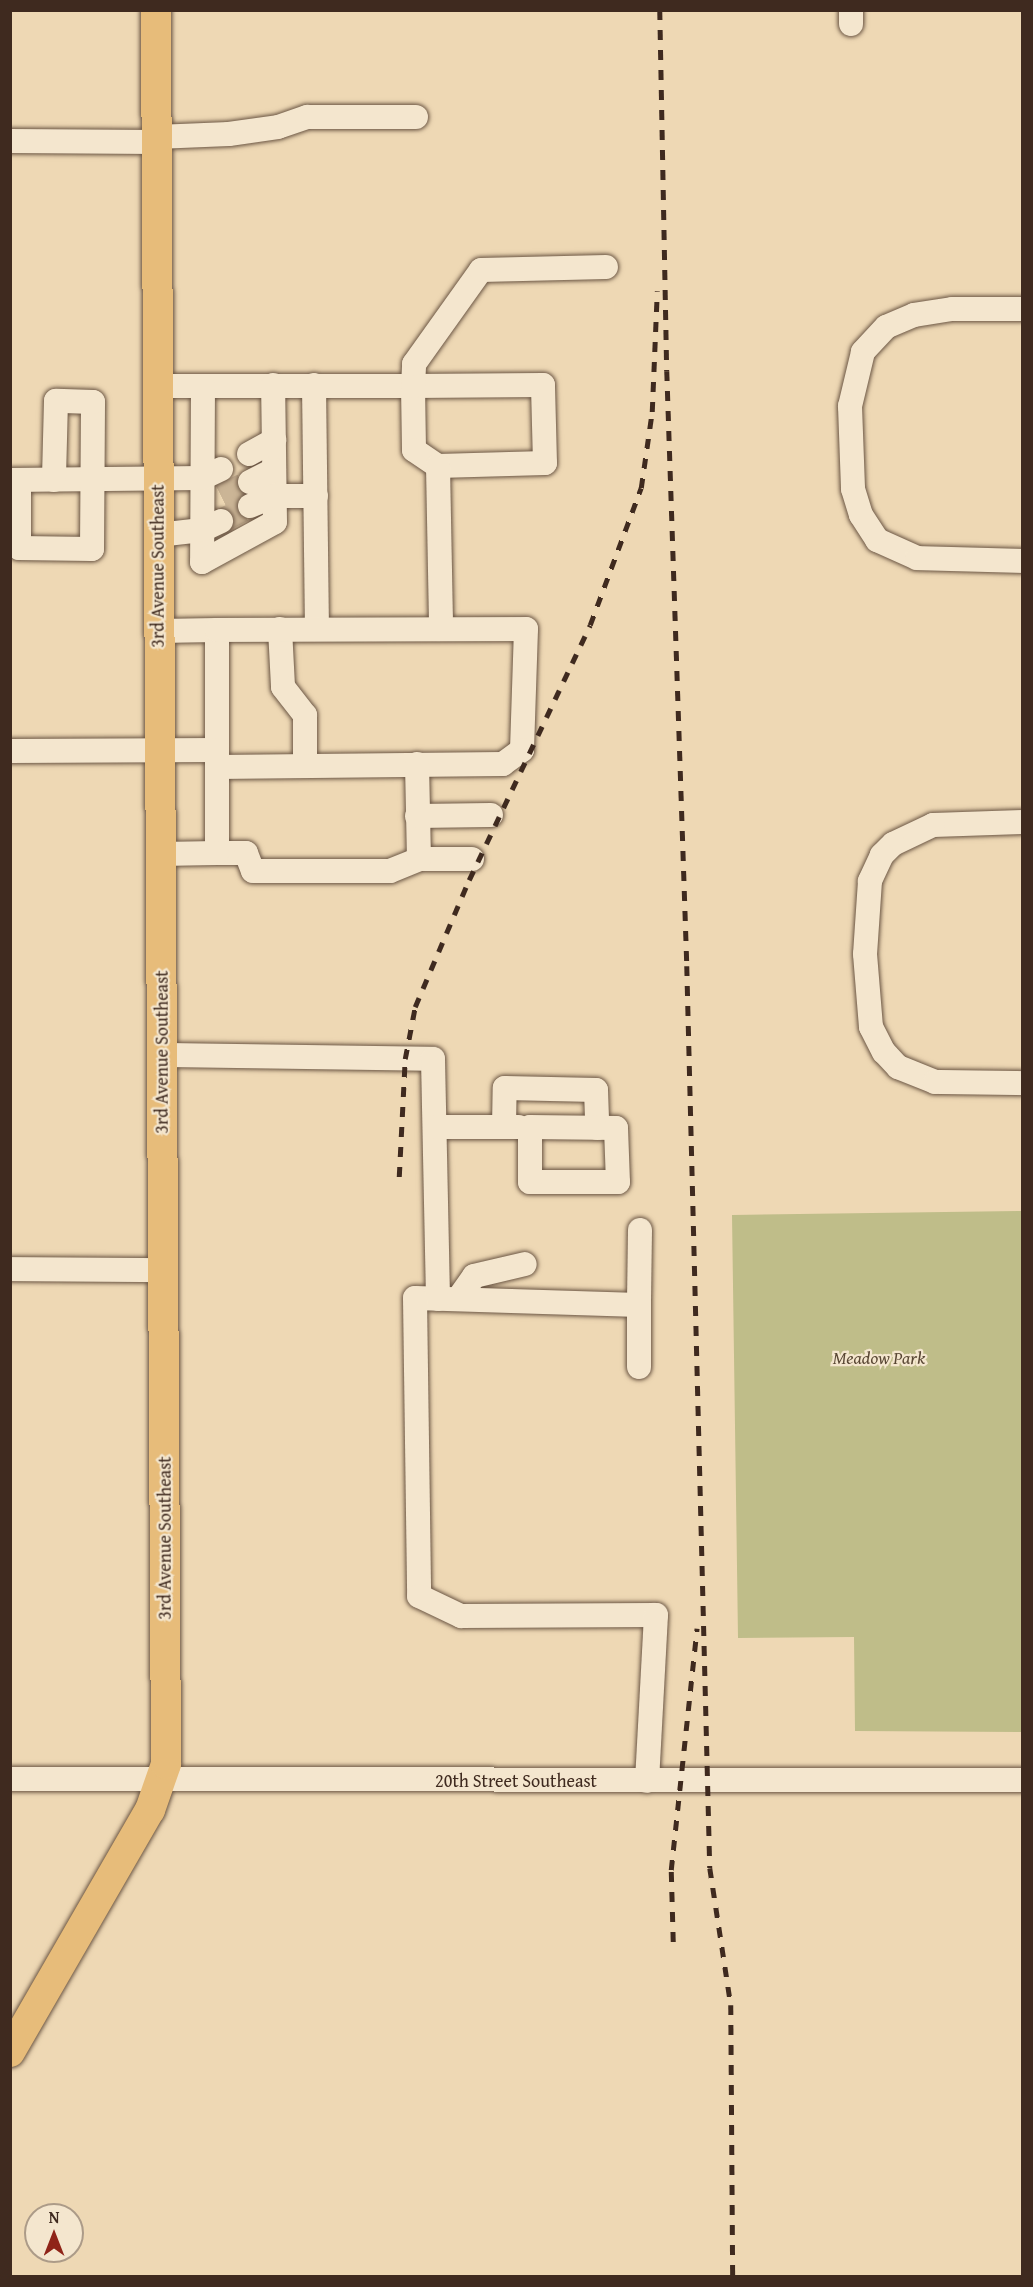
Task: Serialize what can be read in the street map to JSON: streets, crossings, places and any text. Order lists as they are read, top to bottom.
{
  "streets": {
    "main road": ["3rd Avenue Southeast"],
    "street": ["20th Street Southeast"]
  },
  "crossings": [
    ["3rd Avenue Southeast", "20th Street Southeast"]
  ],
  "parks": ["Meadow Park"],
  "north": "top"
}
